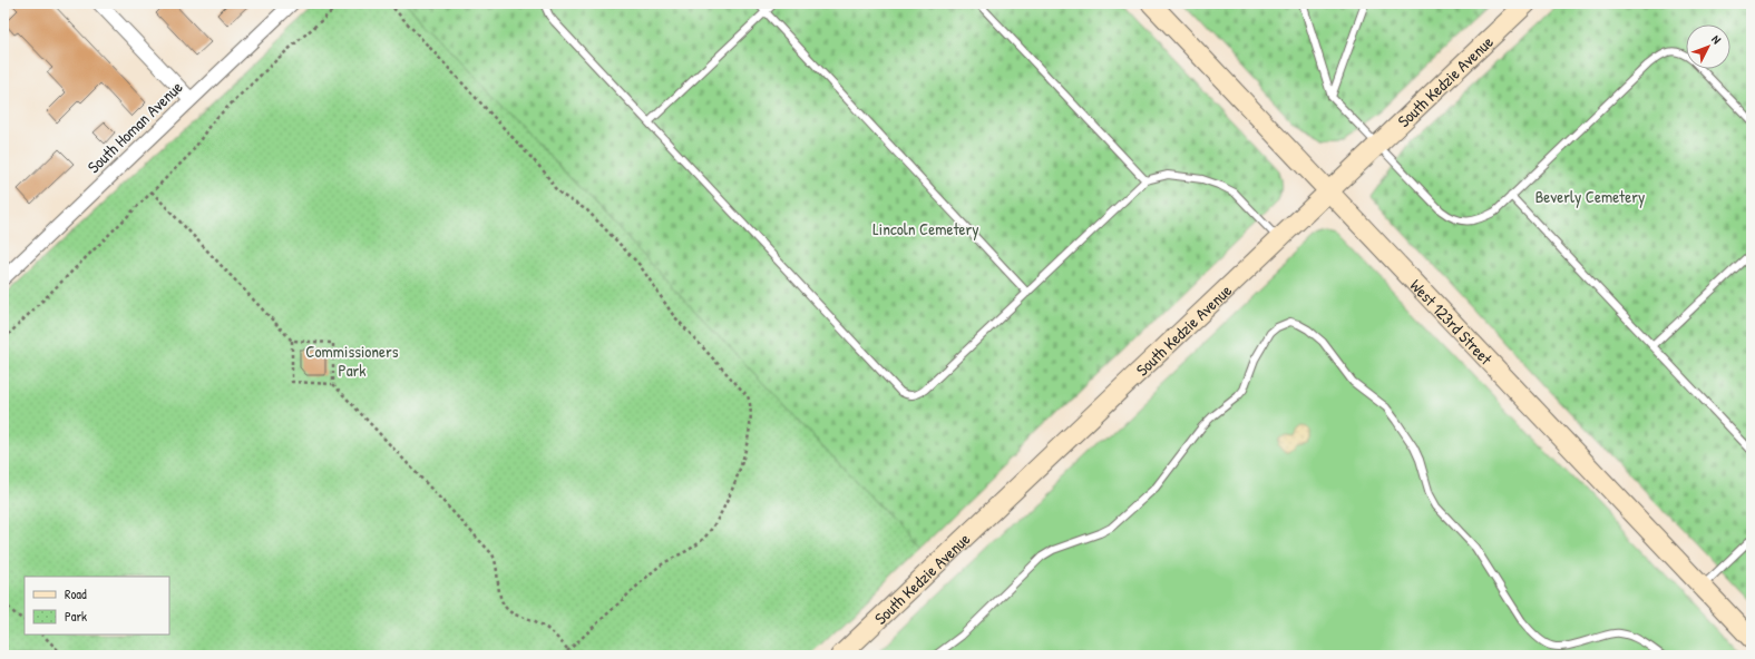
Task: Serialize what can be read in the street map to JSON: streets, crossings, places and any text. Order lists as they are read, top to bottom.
{
  "streets": {
    "main road": ["South Kedzie Avenue", "West 123rd Street"],
    "street": ["South Homan Avenue"]
  },
  "crossings": [
    ["South Kedzie Avenue", "West 123rd Street"]
  ],
  "parks": ["Beverly Cemetery", "Lincoln Cemetery", "Commissioners Park"],
  "legend": ["Road", "Park"],
  "north": "top right"
}
